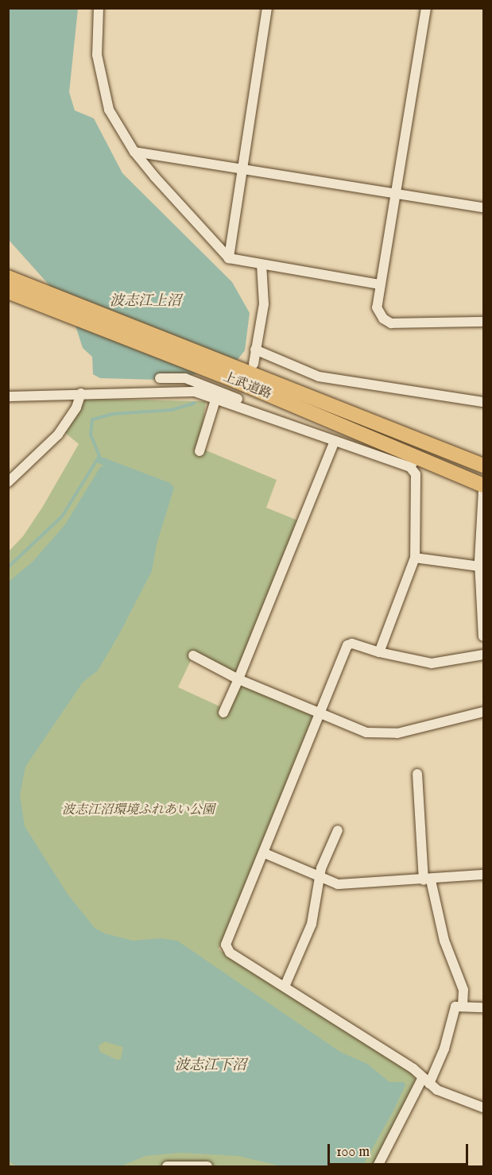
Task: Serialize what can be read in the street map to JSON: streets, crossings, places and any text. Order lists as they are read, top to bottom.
{
  "streets": {
    "highway": ["上武道路"]
  },
  "water": ["波志江上沼", "波志江下沼"],
  "parks": ["波志江沼環境ふれあい公園"],
  "scale_bar": "100 m"
}
